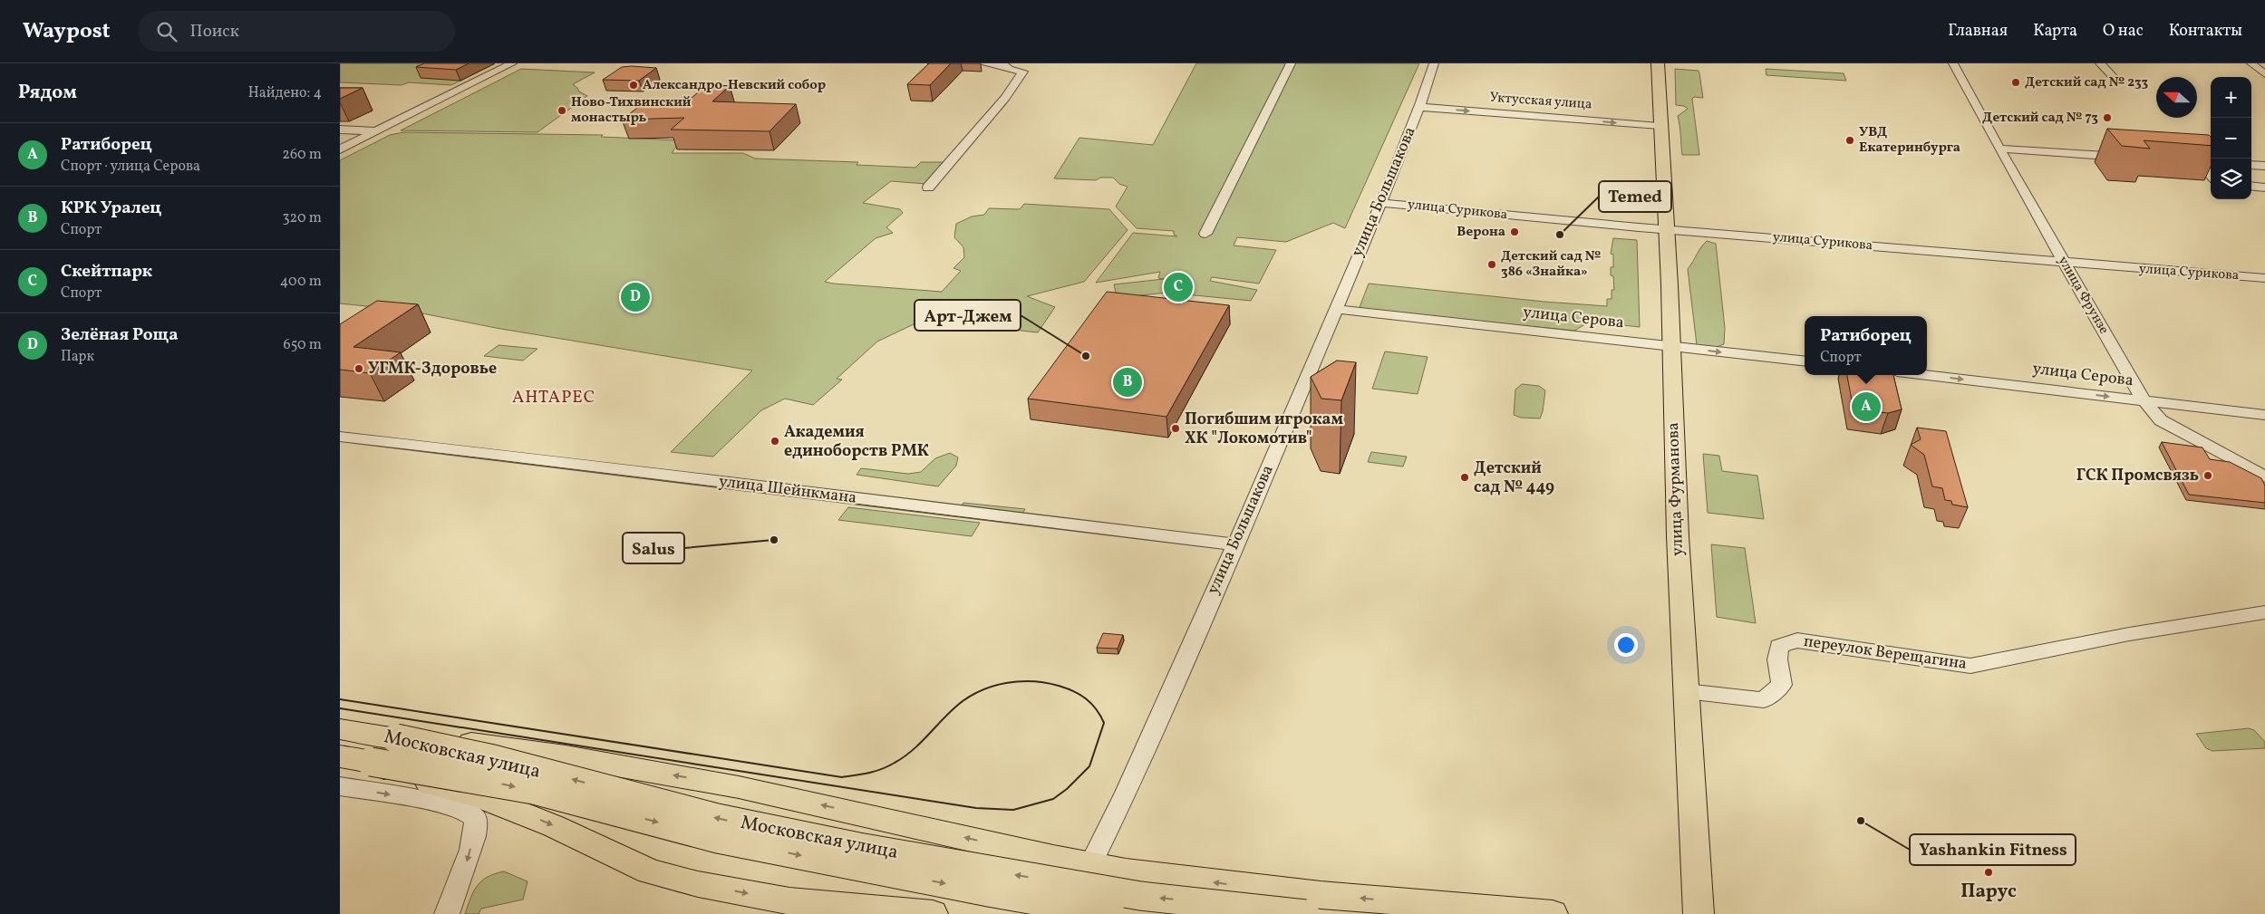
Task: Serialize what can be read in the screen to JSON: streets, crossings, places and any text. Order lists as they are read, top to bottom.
{
  "streets": {
    "main road": ["улица Фурманова", "Московская улица"],
    "street": [
      "Уктусская улица",
      "улица Большакова",
      "улица Сурикова",
      "улица Фрунзе",
      "улица Серова",
      "улица Шейнкмана",
      "переулок Верещагина"
    ]
  },
  "crossings": [
    ["Уктусская улица", "улица Большакова"],
    ["Уктусская улица", "улица Фурманова"],
    ["улица Большакова", "улица Сурикова"],
    ["улица Большакова", "улица Серова"],
    ["улица Большакова", "улица Шейнкмана"],
    ["улица Большакова", "Московская улица"],
    ["улица Сурикова", "улица Фрунзе"],
    ["улица Сурикова", "улица Фурманова"],
    ["улица Фрунзе", "улица Серова"],
    ["улица Серова", "улица Фурманова"],
    ["улица Фурманова", "переулок Верещагина"]
  ],
  "one_way": ["Уктусская улица", "улица Серова"],
  "districts": ["АНТАРЕС"],
  "places": [
    "Детский сад № 233",
    "Александро-Невский собор",
    "Ново-Тихвинский монастырь",
    "Детский сад № 73",
    "УВД Екатеринбурга",
    "Верона",
    "Temed",
    "Детский сад № 386 «Знайка»",
    "Арт-Джем",
    "УГМК-Здоровье",
    "Погибшим игрокам ХК \"Локомотив\"",
    "Академия единоборств РМК",
    "ГСК Промсвязь",
    "Детский сад № 449",
    "Salus",
    "Yashankin Fitness",
    "Парус"
  ],
  "north": "left",
  "page": {
    "header": "Waypost",
    "search": "Поиск",
    "nav": [
      "Главная",
      "Карта",
      "О нас",
      "Контакты"
    ],
    "heading": ["Рядом", "Найдено: 4"],
    "map_buttons": ["+", "−"],
    "list": [
      {
        "mark": "A",
        "name": "Ратиборец",
        "note": "Спорт · улица Серова",
        "value": "260 m"
      },
      {
        "mark": "B",
        "name": "КРК Уралец",
        "note": "Спорт",
        "value": "320 m"
      },
      {
        "mark": "C",
        "name": "Скейтпарк",
        "note": "Спорт",
        "value": "400 m"
      },
      {
        "mark": "D",
        "name": "Зелёная Роща",
        "note": "Парк",
        "value": "650 m"
      }
    ],
    "pins": [
      "C",
      "D",
      "B",
      "A"
    ],
    "popup": ["Ратиборец", "Спорт"]
  }
}
